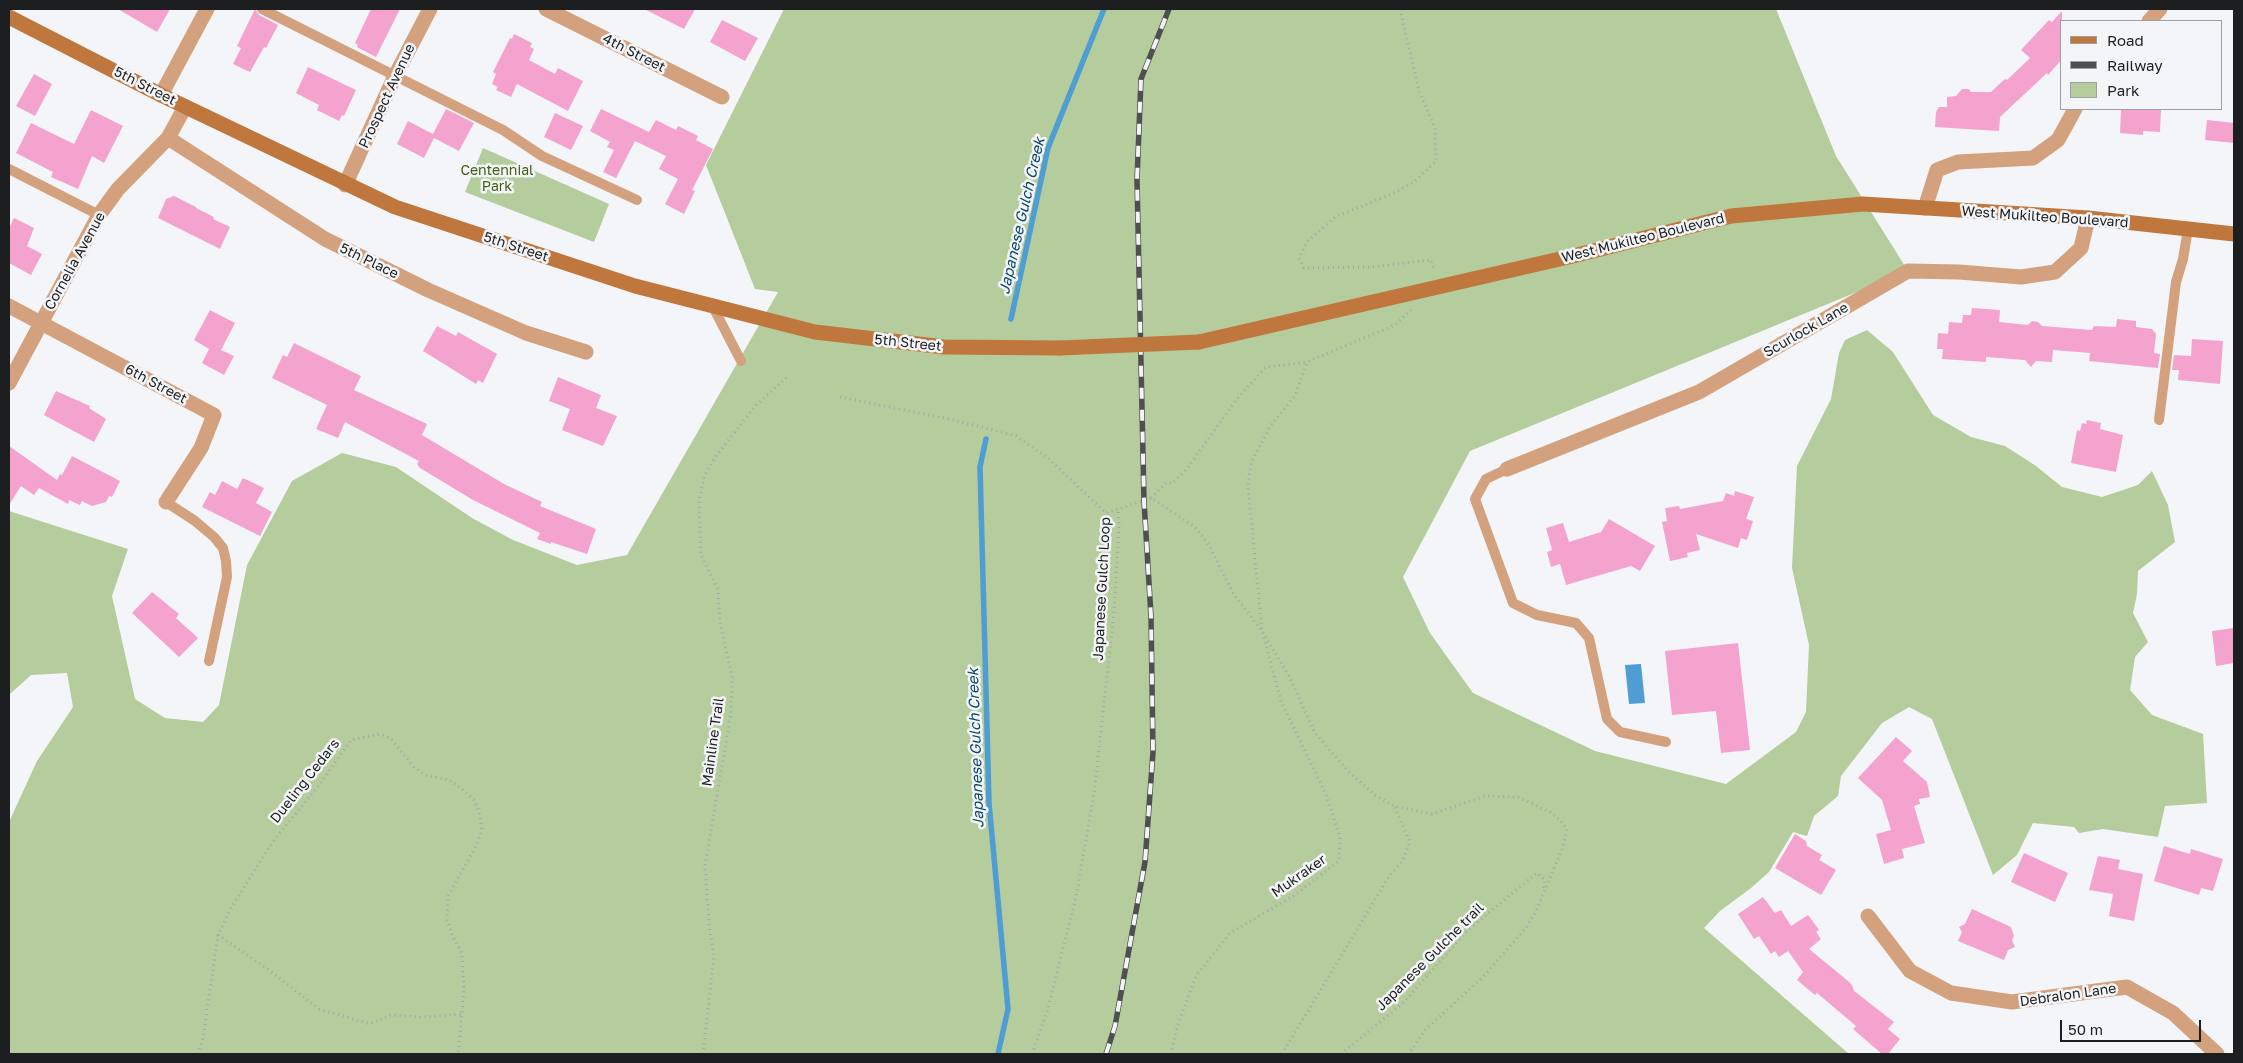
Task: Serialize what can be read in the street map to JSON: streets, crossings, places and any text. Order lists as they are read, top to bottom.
{
  "streets": {
    "main road": ["5th Street", "West Mukilteo Boulevard"],
    "street": [
      "4th Street",
      "Prospect Avenue",
      "Cornelia Avenue",
      "5th Place",
      "Scurlock Lane",
      "6th Street",
      "Debralon Lane"
    ],
    "path": [
      "Japanese Gulch Loop",
      "Mainline Trail",
      "Dueling Cedars",
      "Mukraker",
      "Japanese Gulche trail"
    ]
  },
  "crossings": [
    ["5th Street", "Prospect Avenue"],
    ["5th Street", "West Mukilteo Boulevard"],
    ["5th Street", "Cornelia Avenue"],
    ["West Mukilteo Boulevard", "Scurlock Lane"],
    ["Cornelia Avenue", "5th Place"],
    ["Cornelia Avenue", "6th Street"]
  ],
  "water": ["Japanese Gulch Creek"],
  "parks": ["Centennial Park"],
  "legend": ["Road", "Railway", "Park"],
  "scale_bar": "50 m"
}
